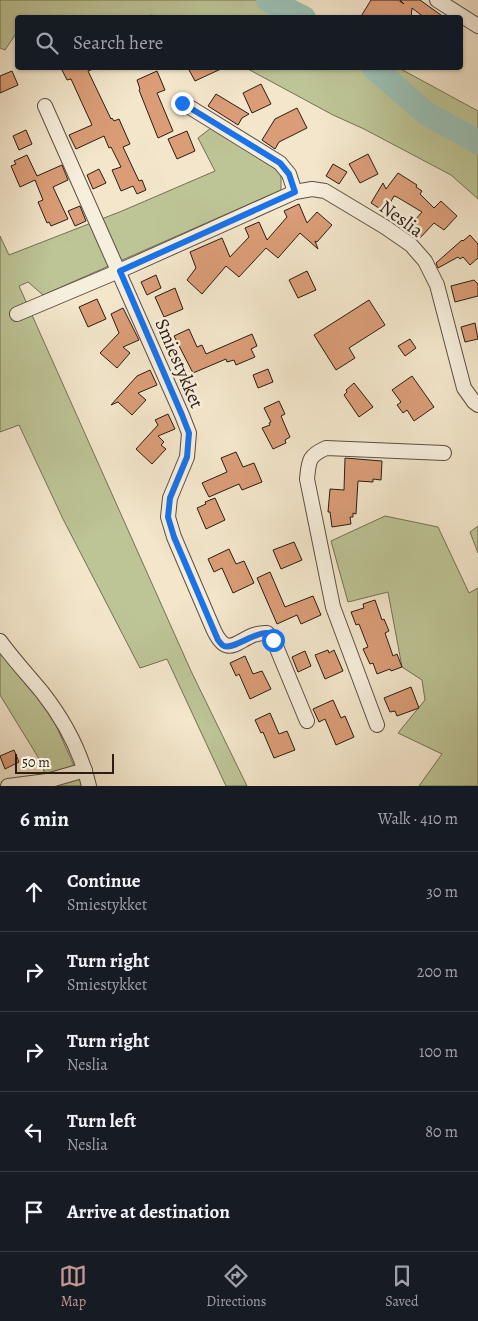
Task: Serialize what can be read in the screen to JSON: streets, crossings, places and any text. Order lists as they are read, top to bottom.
{
  "streets": {
    "street": ["Neslia", "Smiestykket"]
  },
  "crossings": [
    ["Neslia", "Smiestykket"]
  ],
  "scale_bar": "50 m",
  "page": {
    "search": "Search here",
    "scale": "50 m",
    "heading": ["6 min", "Walk · 410 m"],
    "list": [
      ["Continue", "Smiestykket", "30 m"],
      ["Turn right", "Smiestykket", "200 m"],
      ["Turn right", "Neslia", "100 m"],
      ["Turn left", "Neslia", "80 m"],
      "Arrive at destination"
    ],
    "nav": ["Map", "Directions", "Saved"]
  }
}
